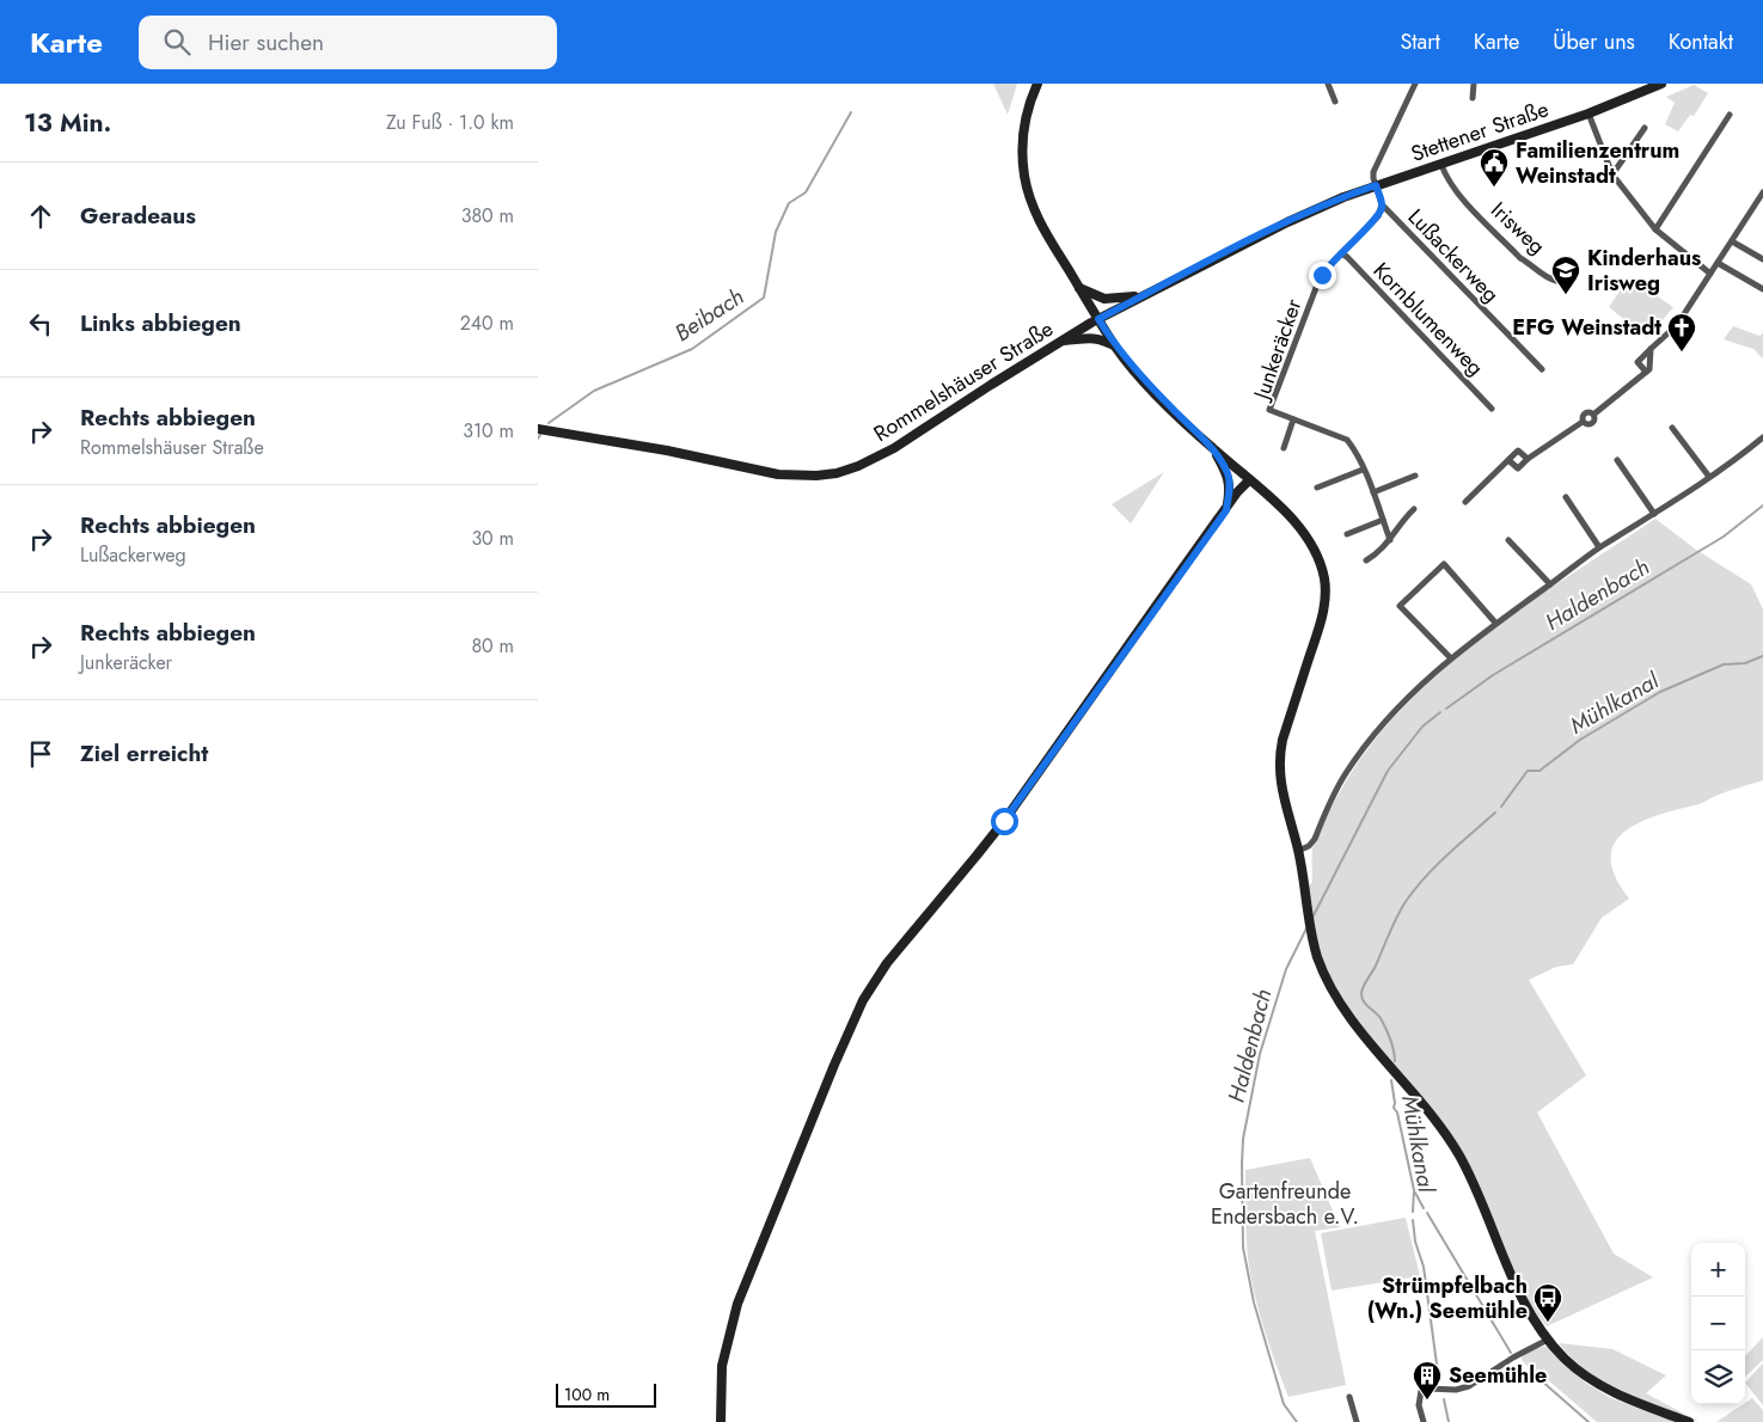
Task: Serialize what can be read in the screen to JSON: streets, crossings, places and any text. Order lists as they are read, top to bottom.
{
  "streets": {
    "main road": ["Stettener Straße", "Rommelshäuser Straße"],
    "street": [
      "Irisweg",
      "Lußackerweg",
      "Kornblumenweg",
      "Junkeräcker"
    ]
  },
  "crossings": [
    ["Stettener Straße", "Irisweg"],
    ["Stettener Straße", "Lußackerweg"],
    ["Stettener Straße", "Rommelshäuser Straße"],
    ["Lußackerweg", "Junkeräcker"],
    ["Lußackerweg", "Rommelshäuser Straße"],
    ["Kornblumenweg", "Junkeräcker"]
  ],
  "water": ["Beibach", "Haldenbach", "Mühlkanal"],
  "parks": ["Gartenfreunde Endersbach e.V."],
  "places": {
    "public building": ["Familienzentrum Weinstadt"],
    "school or university": ["Kinderhaus Irisweg"],
    "church": ["EFG Weinstadt"],
    "bus stop": ["Strümpfelbach (Wn.) Seemühle"],
    "building": ["Seemühle"]
  },
  "scale_bar": "100 m",
  "page": {
    "header": "Karte",
    "search": "Hier suchen",
    "nav": [
      "Start",
      "Karte",
      "Über uns",
      "Kontakt"
    ],
    "heading": ["13 Min.", "Zu Fuß · 1.0 km"],
    "list": [
      ["Geradeaus", "380 m"],
      ["Links abbiegen", "240 m"],
      ["Rechts abbiegen", "Rommelshäuser Straße", "310 m"],
      ["Rechts abbiegen", "Lußackerweg", "30 m"],
      ["Rechts abbiegen", "Junkeräcker", "80 m"],
      "Ziel erreicht"
    ],
    "map_buttons": ["+", "−"],
    "scale": "100 m"
  }
}
